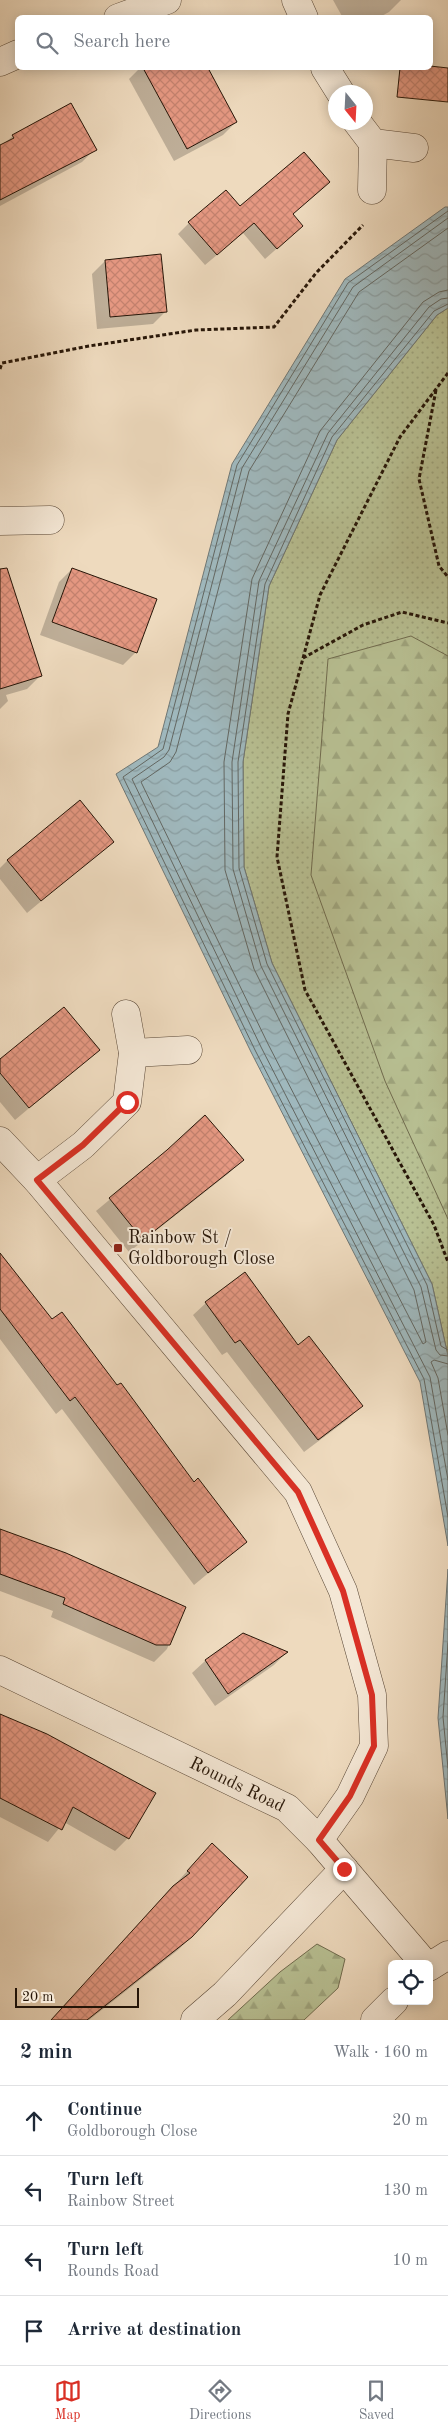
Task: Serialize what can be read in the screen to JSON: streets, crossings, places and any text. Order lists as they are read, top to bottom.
{
  "streets": {
    "street": ["Rounds Road"]
  },
  "places": {
    "transit": ["Rainbow St / Goldborough Close"]
  },
  "scale_bar": "20 m",
  "north": "bottom",
  "page": {
    "search": "Search here",
    "scale": "20 m",
    "heading": ["2 min", "Walk · 160 m"],
    "list": [
      ["Continue", "Goldborough Close", "20 m"],
      ["Turn left", "Rainbow Street", "130 m"],
      ["Turn left", "Rounds Road", "10 m"],
      "Arrive at destination"
    ],
    "nav": ["Map", "Directions", "Saved"]
  }
}
